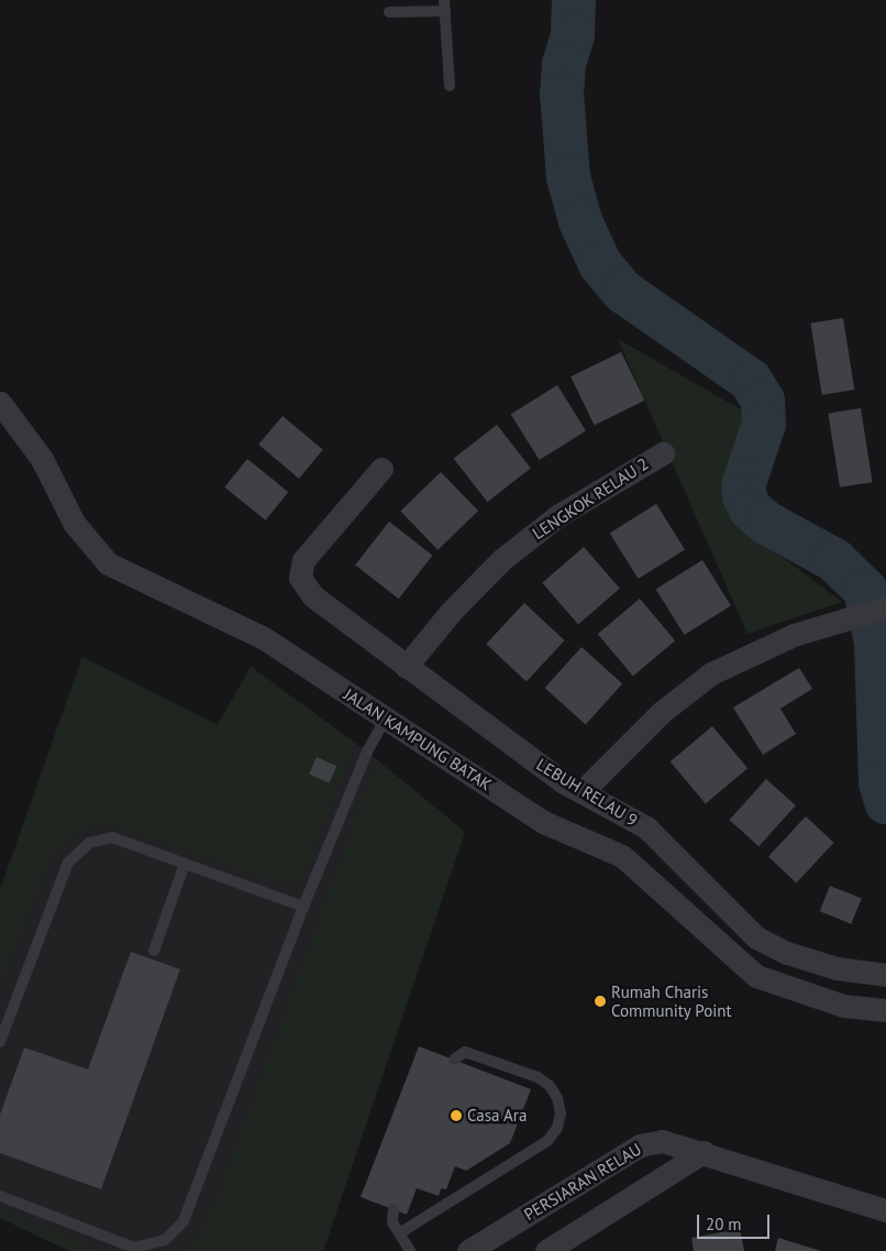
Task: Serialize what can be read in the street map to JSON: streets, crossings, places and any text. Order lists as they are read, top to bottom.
{
  "streets": {
    "street": [
      "LENGKOK RELAU 2",
      "JALAN KAMPUNG BATAK",
      "LEBUH RELAU 9",
      "PERSIARAN RELAU"
    ]
  },
  "crossings": [
    ["LENGKOK RELAU 2", "LEBUH RELAU 9"]
  ],
  "places": ["Rumah Charis Community Point", "Casa Ara"],
  "scale_bar": "20 m"
}
